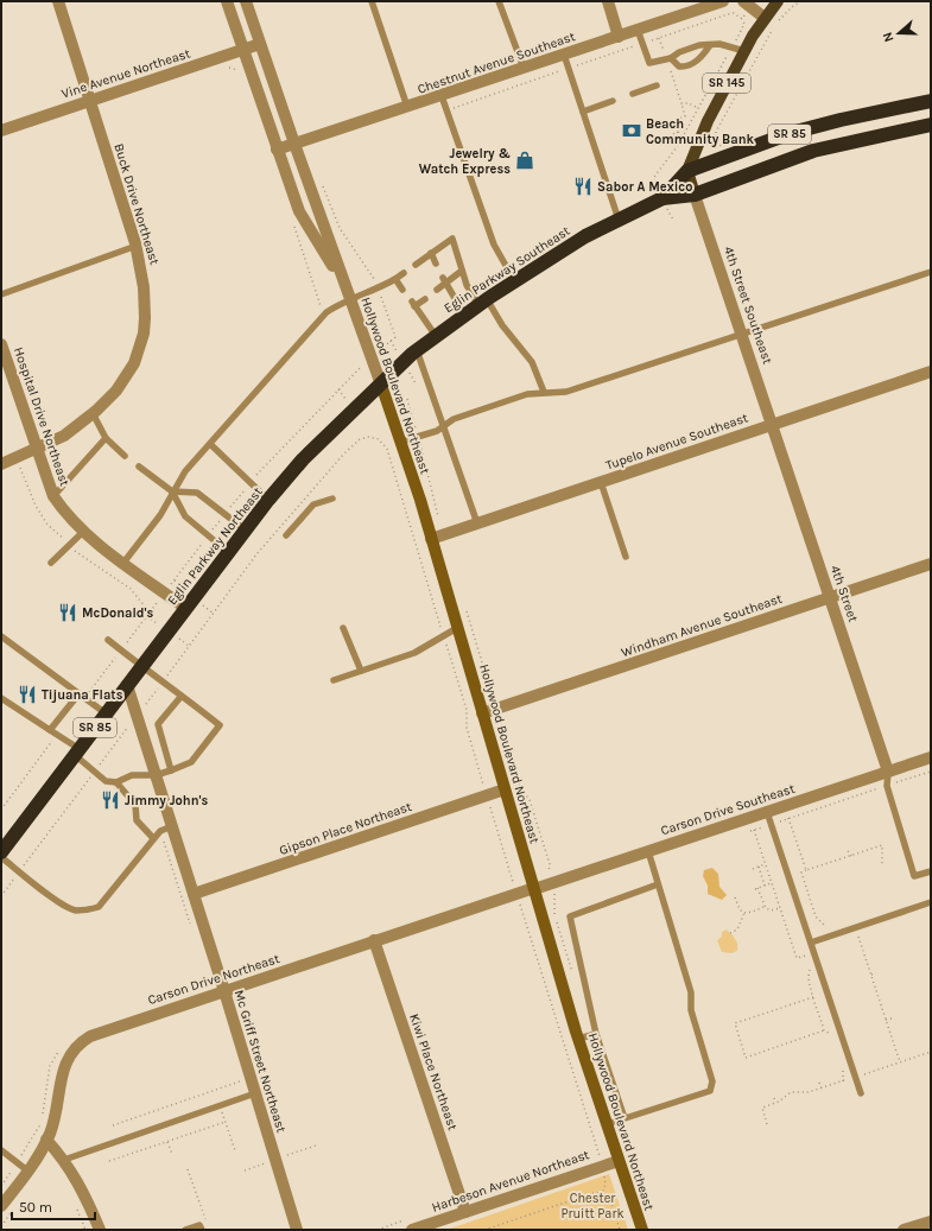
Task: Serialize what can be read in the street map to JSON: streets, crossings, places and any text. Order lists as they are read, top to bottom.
{
  "streets": {
    "highway": ["SR 85", "Eglin Parkway Southeast", "Eglin Parkway Northeast"],
    "main road": ["SR 145"],
    "street": [
      "Chestnut Avenue Southeast",
      "Vine Avenue Northeast",
      "Buck Drive Northeast",
      "4th Street Southeast",
      "Hollywood Boulevard Northeast",
      "Hospital Drive Northeast",
      "Tupelo Avenue Southeast",
      "4th Street",
      "Windham Avenue Southeast",
      "Carson Drive Southeast",
      "Gipson Place Northeast",
      "Carson Drive Northeast",
      "Mc Griff Street Northeast",
      "Kiwi Place Northeast",
      "Harbeson Avenue Northeast"
    ]
  },
  "crossings": [
    ["Chestnut Avenue Southeast", "Hollywood Boulevard Northeast"],
    ["Vine Avenue Northeast", "Buck Drive Northeast"],
    ["Vine Avenue Northeast", "Hollywood Boulevard Northeast"],
    ["SR 145", "Eglin Parkway Southeast"],
    ["Buck Drive Northeast", "Hospital Drive Northeast"],
    ["Eglin Parkway Southeast", "4th Street Southeast"],
    ["Eglin Parkway Southeast", "Hollywood Boulevard Northeast"],
    ["Eglin Parkway Southeast", "Eglin Parkway Northeast"],
    ["4th Street Southeast", "Tupelo Avenue Southeast"],
    ["4th Street Southeast", "4th Street"],
    ["Hollywood Boulevard Northeast", "Tupelo Avenue Southeast"],
    ["Hollywood Boulevard Northeast", "Eglin Parkway Northeast"],
    ["Hollywood Boulevard Northeast", "Windham Avenue Southeast"],
    ["Hollywood Boulevard Northeast", "Carson Drive Southeast"],
    ["Hollywood Boulevard Northeast", "Gipson Place Northeast"],
    ["Hollywood Boulevard Northeast", "Carson Drive Northeast"],
    ["Hollywood Boulevard Northeast", "Harbeson Avenue Northeast"],
    ["Hospital Drive Northeast", "Eglin Parkway Northeast"],
    ["Tupelo Avenue Southeast", "4th Street"],
    ["Eglin Parkway Northeast", "Mc Griff Street Northeast"],
    ["4th Street", "Windham Avenue Southeast"],
    ["4th Street", "Carson Drive Southeast"],
    ["Carson Drive Southeast", "Carson Drive Northeast"],
    ["Gipson Place Northeast", "Mc Griff Street Northeast"],
    ["Carson Drive Northeast", "Mc Griff Street Northeast"],
    ["Carson Drive Northeast", "Kiwi Place Northeast"],
    ["Kiwi Place Northeast", "Harbeson Avenue Northeast"]
  ],
  "parks": ["Chester Pruitt Park"],
  "places": {
    "bank": ["Beach Community Bank"],
    "shop": ["Jewelry & Watch Express"],
    "restaurant": [
      "Sabor A Mexico",
      "McDonald's",
      "Tijuana Flats",
      "Jimmy John's"
    ]
  },
  "scale_bar": "50 m",
  "north": "left"
}
